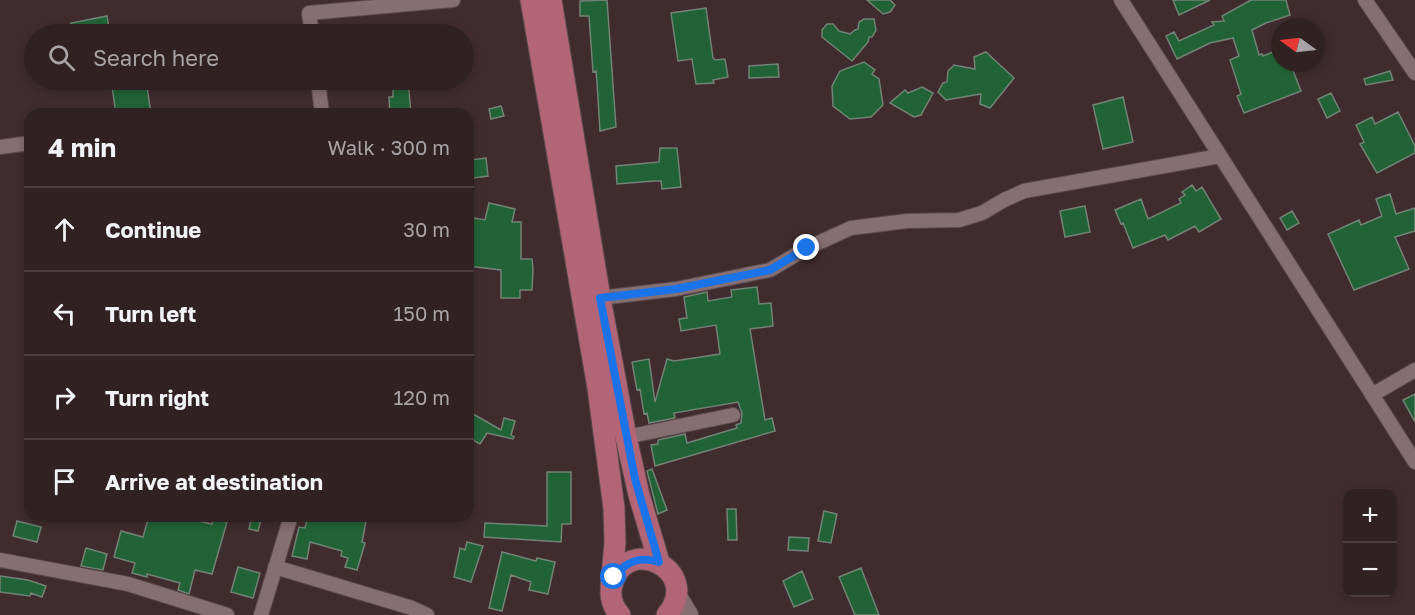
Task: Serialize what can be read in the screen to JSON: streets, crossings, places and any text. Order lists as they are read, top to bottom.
{
  "north": "left",
  "page": {
    "search": "Search here",
    "heading": ["4 min", "Walk · 300 m"],
    "list": [
      ["Continue", "30 m"],
      ["Turn left", "150 m"],
      ["Turn right", "120 m"],
      "Arrive at destination"
    ],
    "map_buttons": ["+", "−"]
  }
}
